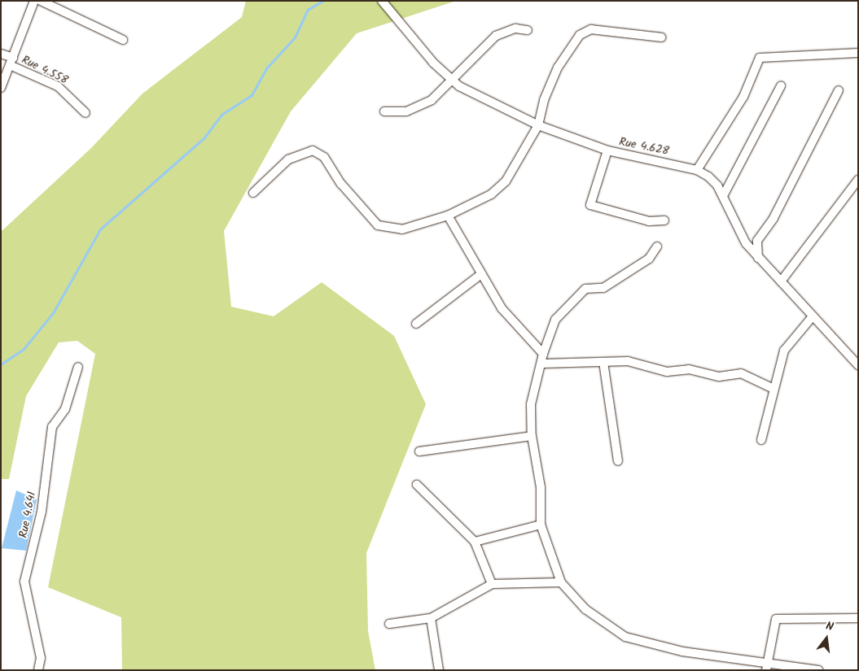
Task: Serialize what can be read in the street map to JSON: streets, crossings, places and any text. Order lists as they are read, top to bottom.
{
  "streets": {
    "street": ["Rue 4.558", "Rue 4.628", "Rue 4.641"]
  },
  "north": "top"
}
